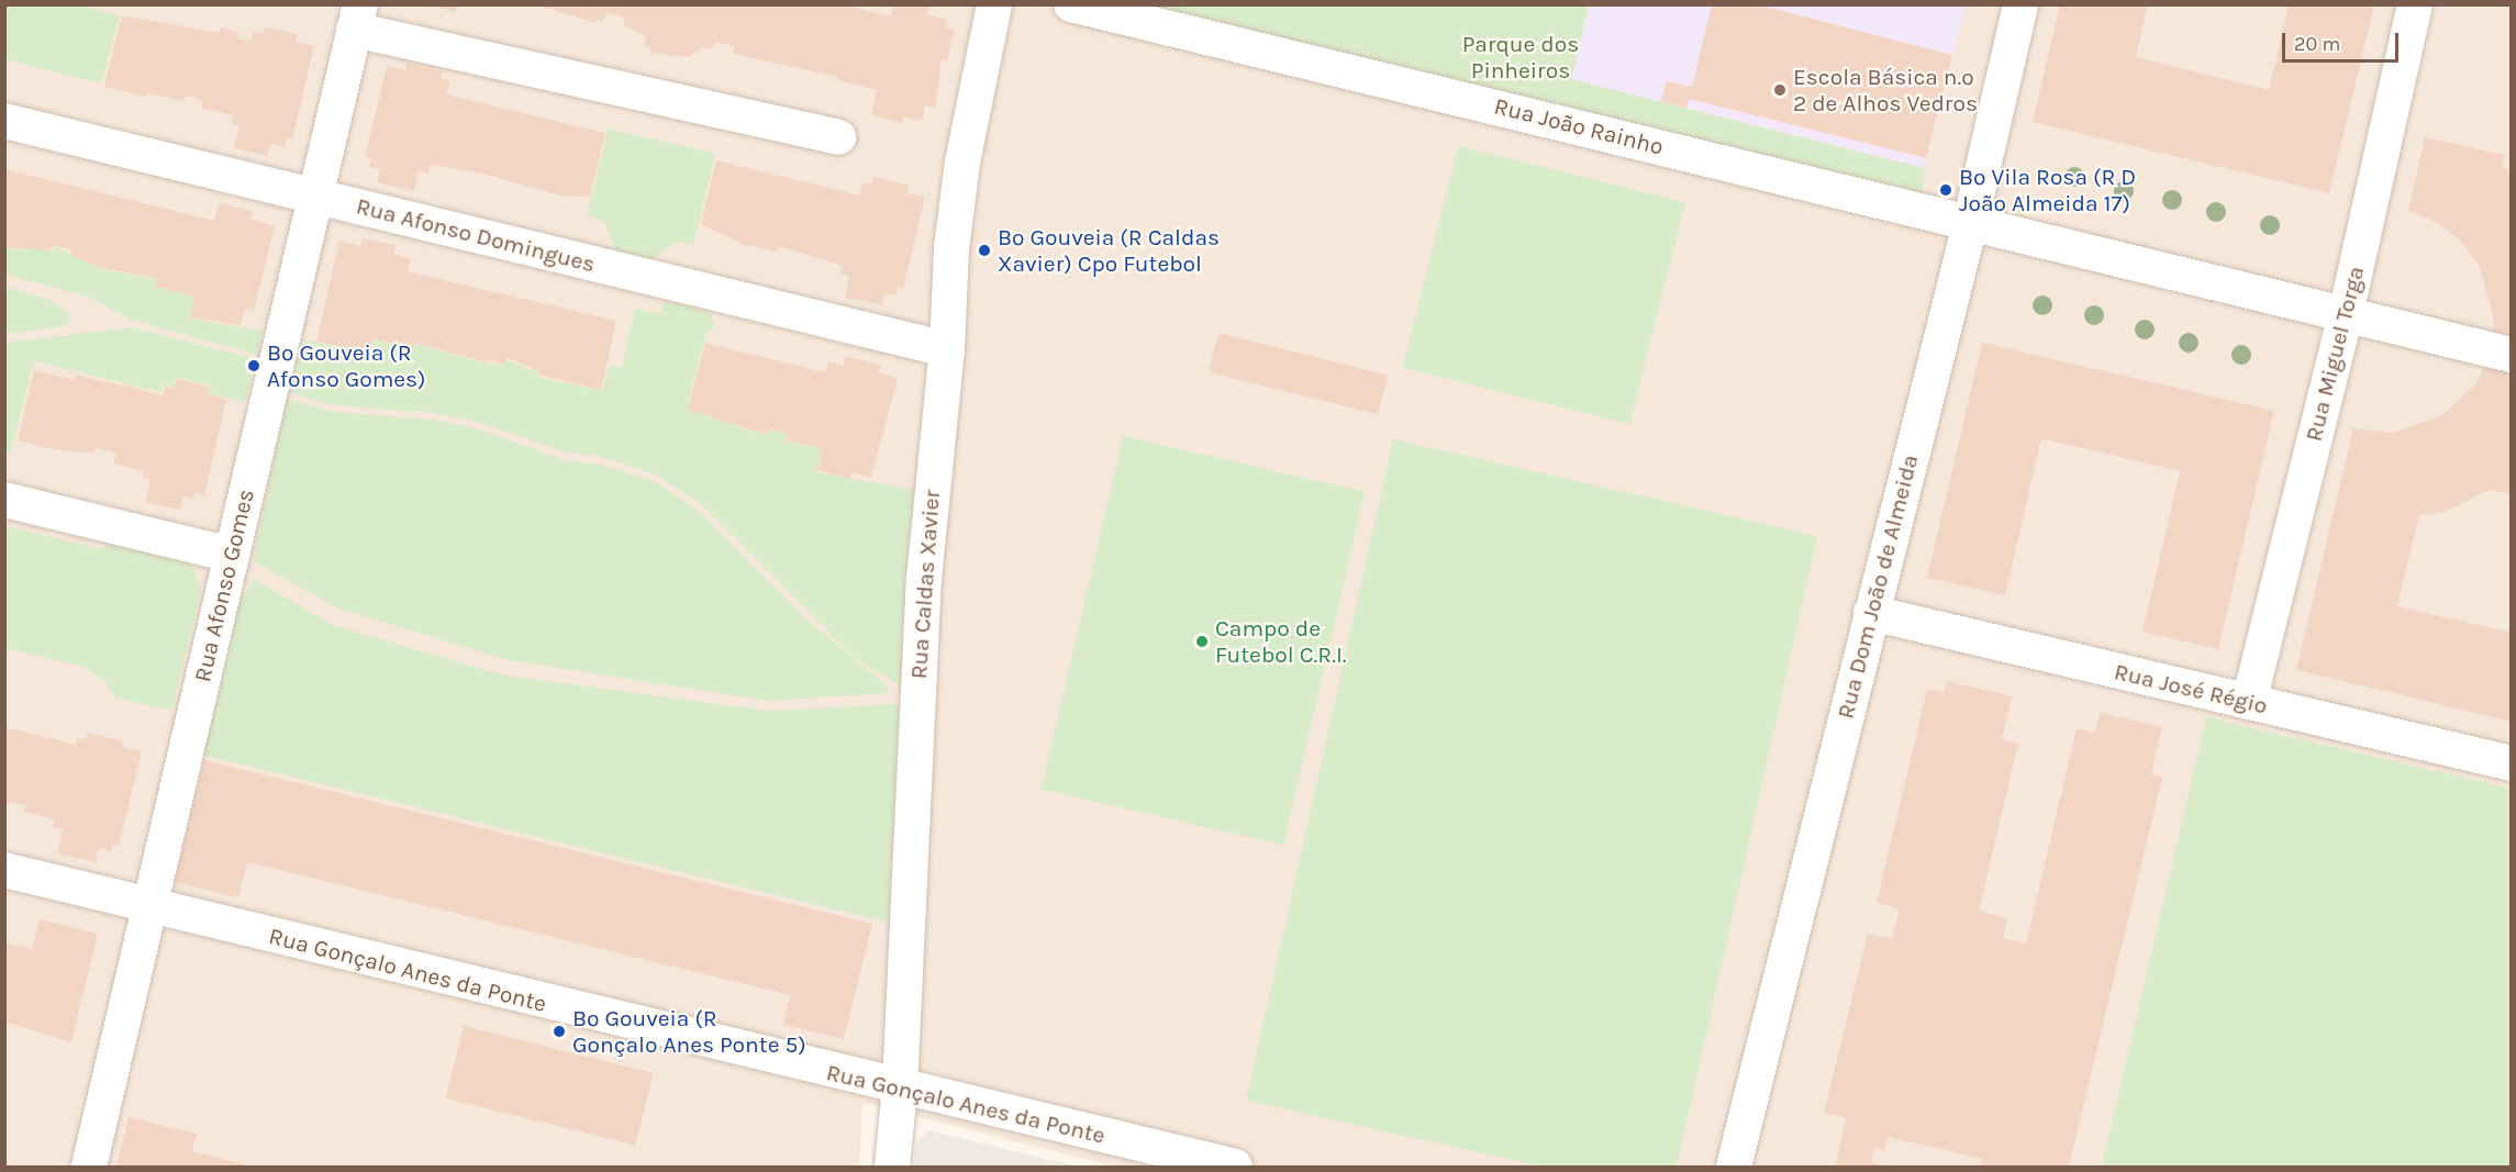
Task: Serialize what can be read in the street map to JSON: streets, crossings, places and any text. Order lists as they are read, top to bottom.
{
  "streets": {
    "street": [
      "Rua João Rainho",
      "Rua Afonso Domingues",
      "Rua Miguel Torga",
      "Rua Caldas Xavier",
      "Rua Afonso Gomes",
      "Rua Dom João de Almeida",
      "Rua José Régio",
      "Rua Gonçalo Anes da Ponte"
    ]
  },
  "crossings": [
    ["Rua João Rainho", "Rua Miguel Torga"],
    ["Rua João Rainho", "Rua Dom João de Almeida"],
    ["Rua Afonso Domingues", "Rua Caldas Xavier"],
    ["Rua Afonso Domingues", "Rua Afonso Gomes"],
    ["Rua Miguel Torga", "Rua José Régio"],
    ["Rua Caldas Xavier", "Rua Gonçalo Anes da Ponte"],
    ["Rua Afonso Gomes", "Rua Gonçalo Anes da Ponte"],
    ["Rua Dom João de Almeida", "Rua José Régio"]
  ],
  "parks": ["Parque dos Pinheiros"],
  "places": [
    "Escola Básica n.º 2 de Alhos Vedros",
    "Bº Vila Rosa (R D João Almeida 17)",
    "Bº Gouveia (R Caldas Xavier) Cpo Futebol",
    "Bº Gouveia (R Afonso Gomes)",
    "Campo de Futebol C.R.I.",
    "Bº Gouveia (R Gonçalo Anes Ponte 5)"
  ],
  "scale_bar": "20 m"
}
